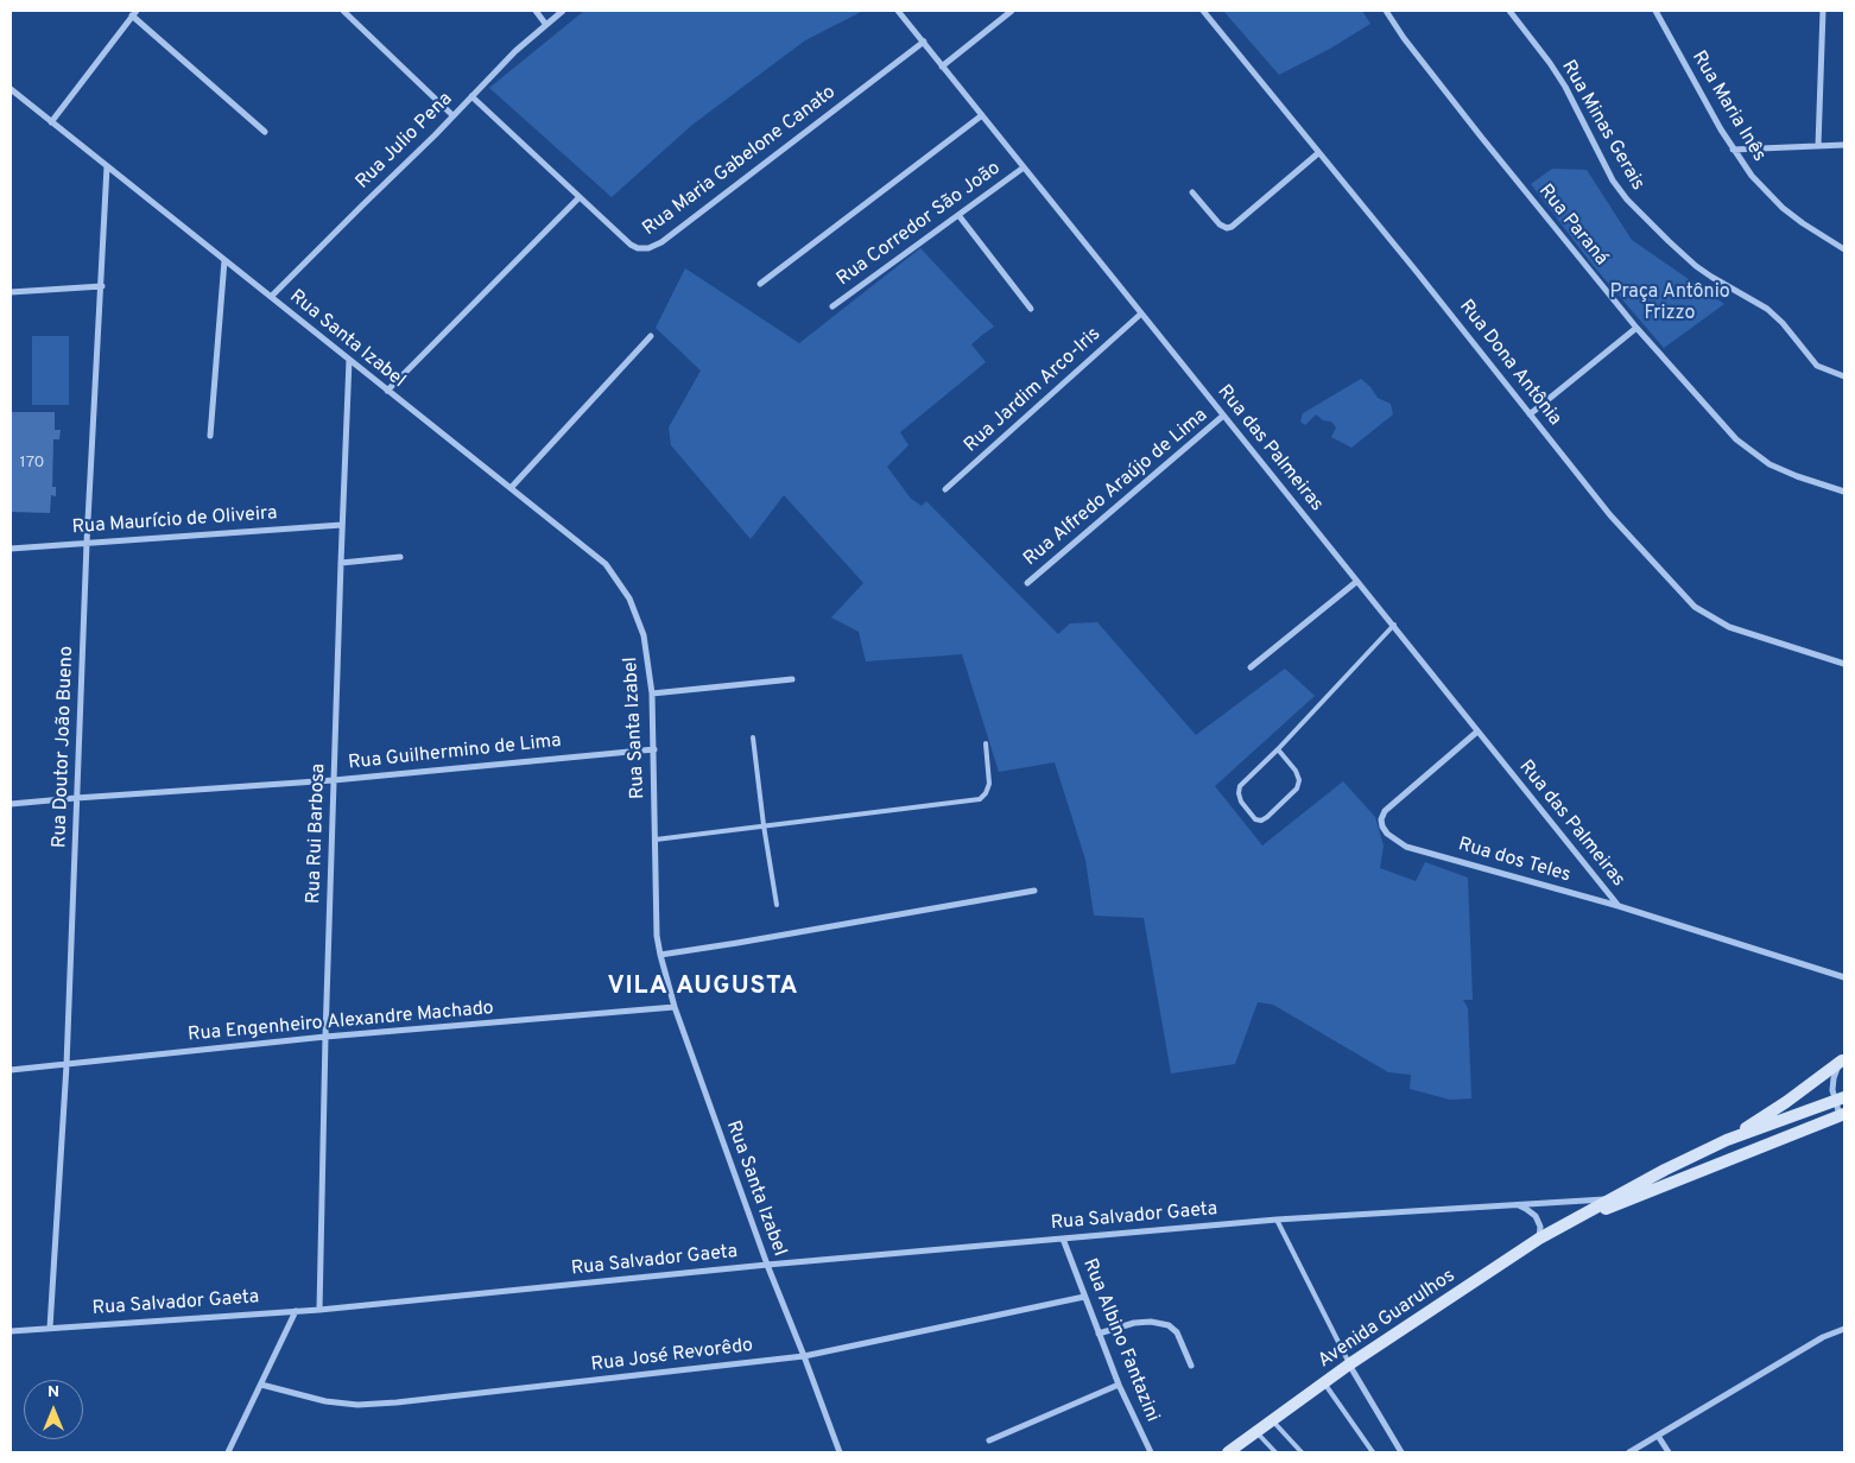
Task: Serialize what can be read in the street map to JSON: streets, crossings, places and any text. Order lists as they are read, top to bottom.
{
  "streets": {
    "main road": ["Avenida Guarulhos"],
    "street": [
      "Rua Maria Inês",
      "Rua Minas Gerais",
      "Rua Julio Pena",
      "Rua Maria Gabelone Canato",
      "Rua Corredor São João",
      "Rua Paraná",
      "Rua Santa Izabel",
      "Rua Dona Antônia",
      "Rua Jardim Arco-Iris",
      "Rua das Palmeiras",
      "Rua Alfredo Araújo de Lima",
      "Rua Maurício de Oliveira",
      "Rua Doutor João Bueno",
      "Rua Guilhermino de Lima",
      "Rua Rui Barbosa",
      "Rua dos Teles",
      "Rua Engenheiro Alexandre Machado",
      "Rua Salvador Gaeta",
      "Rua Albino Fantazini",
      "Rua José Revorêdo"
    ]
  },
  "crossings": [
    ["Rua Julio Pena", "Rua Maria Gabelone Canato"],
    ["Rua Julio Pena", "Rua Santa Izabel"],
    ["Rua Maria Gabelone Canato", "Rua das Palmeiras"],
    ["Rua Corredor São João", "Rua das Palmeiras"],
    ["Rua Santa Izabel", "Rua Doutor João Bueno"],
    ["Rua Santa Izabel", "Rua Guilhermino de Lima"],
    ["Rua Santa Izabel", "Rua Rui Barbosa"],
    ["Rua Santa Izabel", "Rua Engenheiro Alexandre Machado"],
    ["Rua Santa Izabel", "Rua Salvador Gaeta"],
    ["Rua Santa Izabel", "Rua José Revorêdo"],
    ["Rua Jardim Arco-Iris", "Rua das Palmeiras"],
    ["Rua das Palmeiras", "Rua Alfredo Araújo de Lima"],
    ["Rua das Palmeiras", "Rua dos Teles"],
    ["Rua Maurício de Oliveira", "Rua Doutor João Bueno"],
    ["Rua Maurício de Oliveira", "Rua Rui Barbosa"],
    ["Rua Doutor João Bueno", "Rua Guilhermino de Lima"],
    ["Rua Doutor João Bueno", "Rua Engenheiro Alexandre Machado"],
    ["Rua Doutor João Bueno", "Rua Salvador Gaeta"],
    ["Rua Guilhermino de Lima", "Rua Rui Barbosa"],
    ["Rua Rui Barbosa", "Rua Engenheiro Alexandre Machado"],
    ["Rua Rui Barbosa", "Rua Salvador Gaeta"],
    ["Rua Salvador Gaeta", "Avenida Guarulhos"],
    ["Rua Salvador Gaeta", "Rua Albino Fantazini"],
    ["Rua Albino Fantazini", "Rua José Revorêdo"]
  ],
  "districts": ["VILA AUGUSTA"],
  "parks": ["Praça Antônio Frizzo"],
  "house_numbers": ["170"],
  "north": "top"
}
